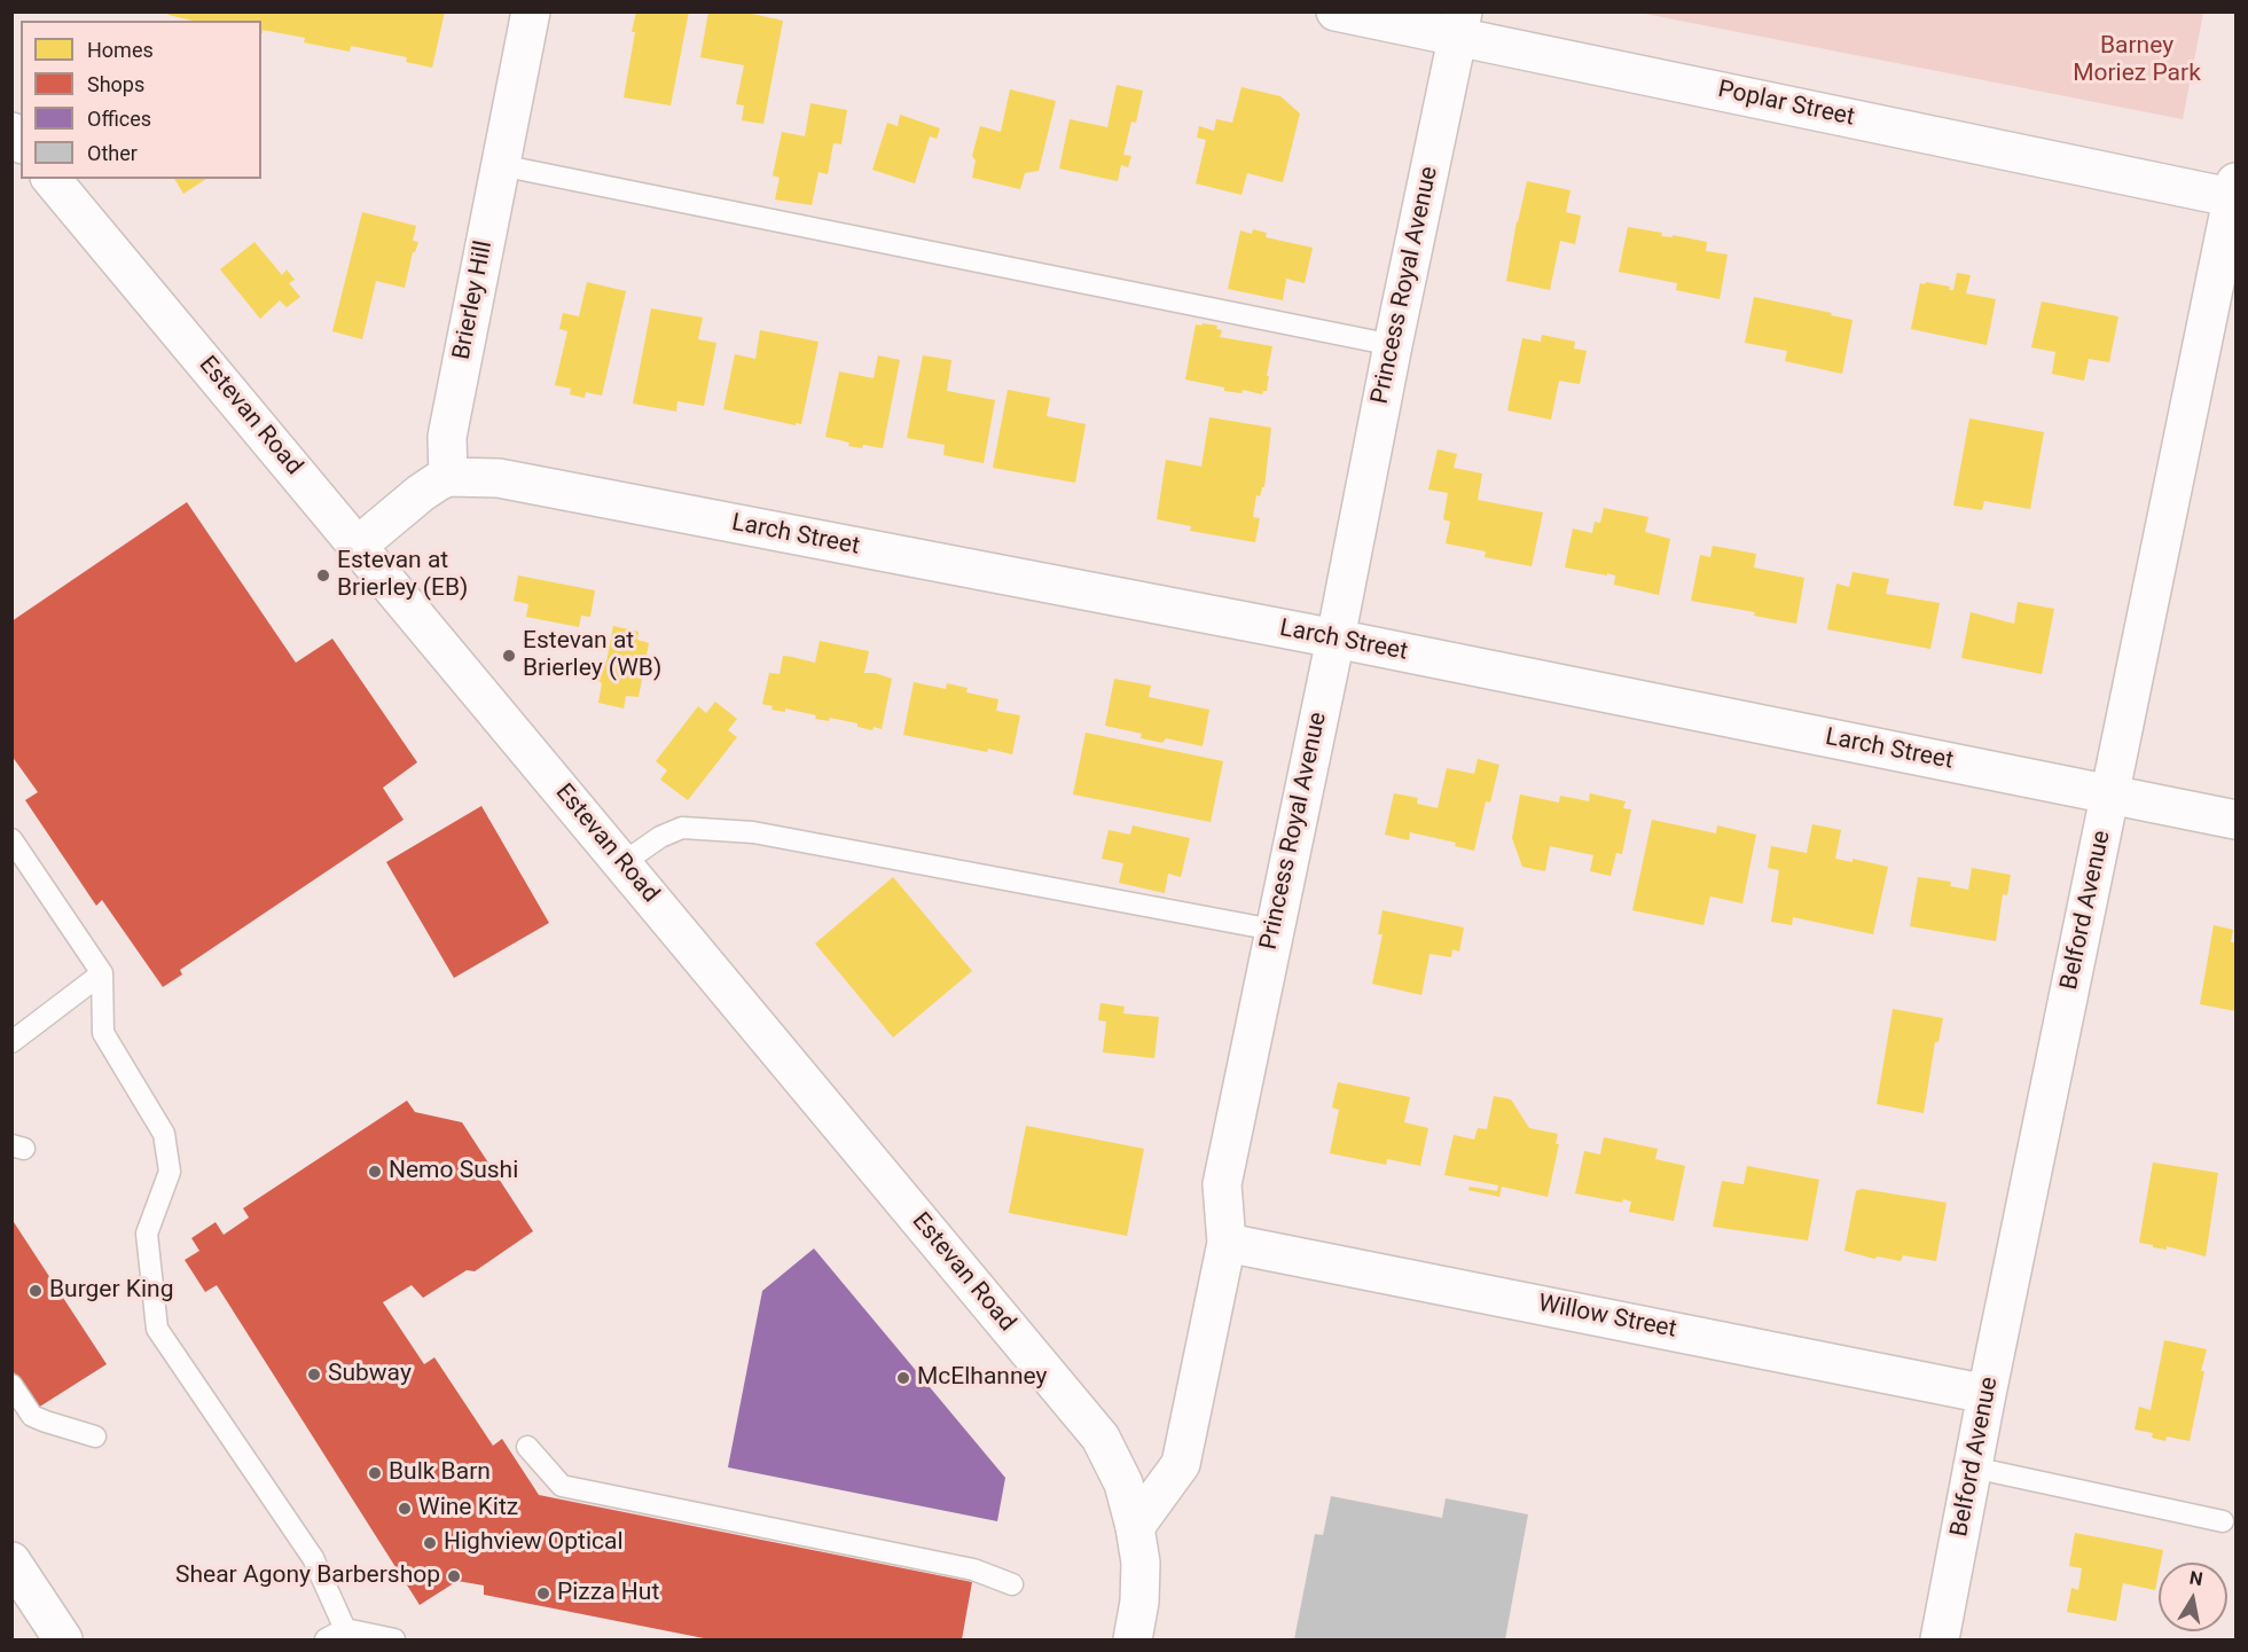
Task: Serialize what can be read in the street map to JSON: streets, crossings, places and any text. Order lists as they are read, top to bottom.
{
  "streets": {
    "street": [
      "Poplar Street",
      "Princess Royal Avenue",
      "Brierley Hill",
      "Estevan Road",
      "Larch Street",
      "Belford Avenue",
      "Willow Street"
    ]
  },
  "crossings": [
    ["Poplar Street", "Princess Royal Avenue"],
    ["Poplar Street", "Belford Avenue"],
    ["Princess Royal Avenue", "Estevan Road"],
    ["Princess Royal Avenue", "Larch Street"],
    ["Princess Royal Avenue", "Willow Street"],
    ["Brierley Hill", "Larch Street"],
    ["Larch Street", "Belford Avenue"],
    ["Belford Avenue", "Willow Street"]
  ],
  "parks": ["Barney Moriez Park"],
  "places": [
    "Estevan at Brierley (EB)",
    "Estevan at Brierley (WB)",
    "Nemo Sushi",
    "Burger King",
    "Subway",
    "McElhanney",
    "Bulk Barn",
    "Wine Kitz",
    "Highview Optical",
    "Shear Agony Barbershop",
    "Pizza Hut"
  ],
  "legend": [
    "Homes",
    "Shops",
    "Offices",
    "Other"
  ],
  "north": "top"
}
